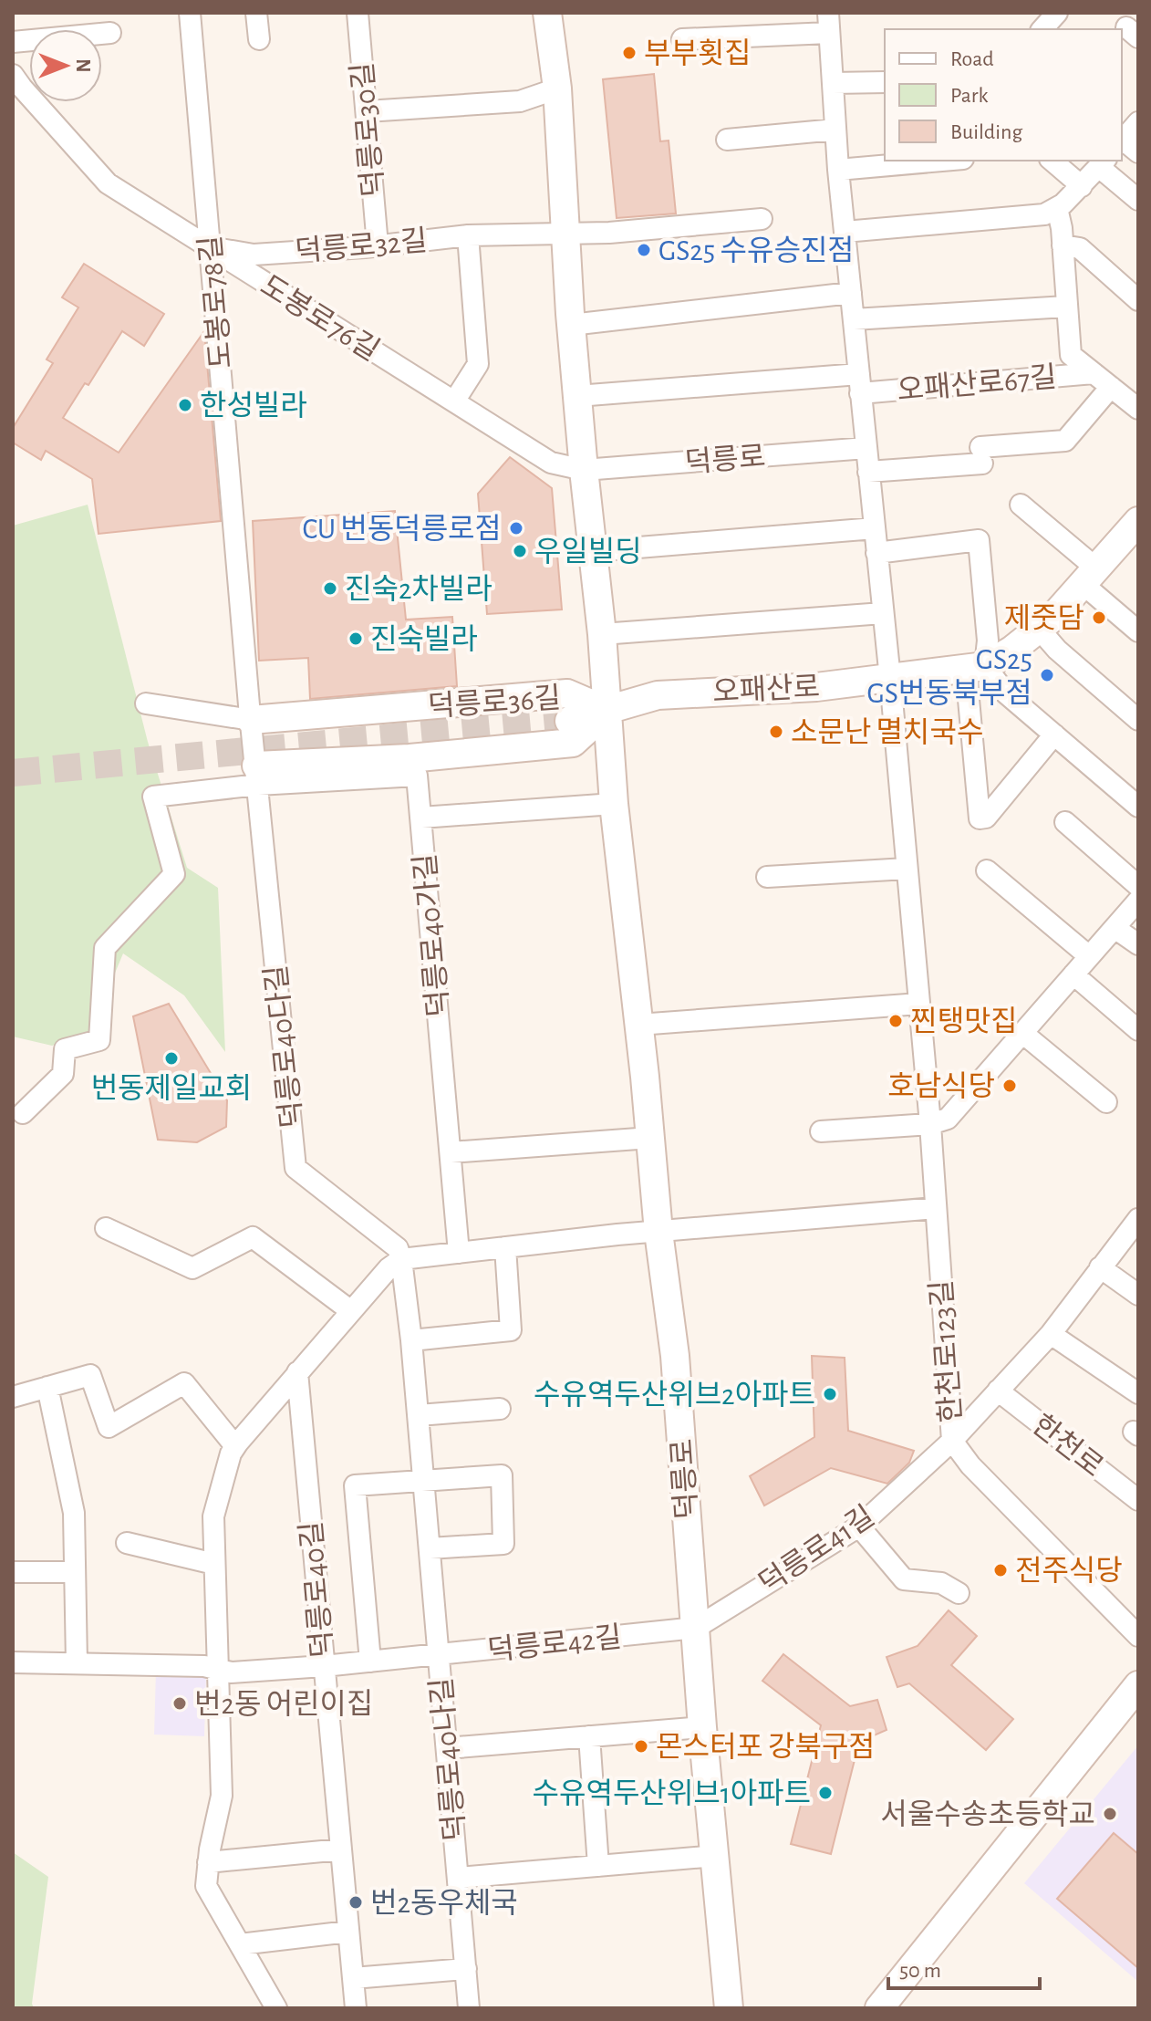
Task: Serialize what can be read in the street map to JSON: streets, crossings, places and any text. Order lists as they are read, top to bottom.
{
  "streets": {
    "main road": ["덕릉로", "오패산로", "덕릉로36길"],
    "street": [
      "덕릉로30길",
      "덕릉로32길",
      "도봉로78길",
      "도봉로76길",
      "오패산로67길",
      "덕릉로40가길",
      "덕릉로40다길",
      "한천로123길",
      "한천로",
      "덕릉로41길",
      "덕릉로40길",
      "덕릉로42길",
      "덕릉로40나길"
    ]
  },
  "crossings": [
    ["덕릉로30길", "덕릉로32길"],
    ["덕릉로32길", "도봉로78길"],
    ["덕릉로32길", "도봉로76길"],
    ["덕릉로32길", "덕릉로"],
    ["도봉로78길", "도봉로76길"],
    ["도봉로78길", "덕릉로36길"],
    ["도봉로78길", "덕릉로40가길"],
    ["도봉로78길", "덕릉로40다길"],
    ["도봉로76길", "덕릉로"],
    ["오패산로67길", "덕릉로"],
    ["오패산로67길", "오패산로"],
    ["오패산로67길", "한천로123길"],
    ["덕릉로", "오패산로"],
    ["덕릉로", "덕릉로36길"],
    ["덕릉로", "덕릉로41길"],
    ["덕릉로", "덕릉로42길"],
    ["오패산로", "덕릉로36길"],
    ["오패산로", "한천로123길"],
    ["덕릉로36길", "덕릉로40가길"],
    ["덕릉로36길", "덕릉로40다길"],
    ["덕릉로40가길", "덕릉로40다길"],
    ["덕릉로40다길", "덕릉로40나길"],
    ["한천로123길", "덕릉로41길"],
    ["한천로", "덕릉로41길"],
    ["덕릉로41길", "덕릉로42길"],
    ["덕릉로40길", "덕릉로42길"],
    ["덕릉로42길", "덕릉로40나길"]
  ],
  "places": [
    "부부횟집",
    "GS25 수유승진점",
    "한성빌라",
    "CU 번동덕릉로점",
    "우일빌딩",
    "진숙2차빌라",
    "제줏담",
    "진숙빌라",
    "GS25 GS번동북부점",
    "소문난 멸치국수",
    "찐탱맛집",
    "번동제일교회",
    "호남식당",
    "수유역두산위브2아파트",
    "전주식당",
    "번2동 어린이집",
    "몬스터포 강북구점",
    "수유역두산위브1아파트",
    "서울수송초등학교",
    "번2동우체국"
  ],
  "legend": ["Road", "Park", "Building"],
  "scale_bar": "50 m",
  "north": "right"
}
